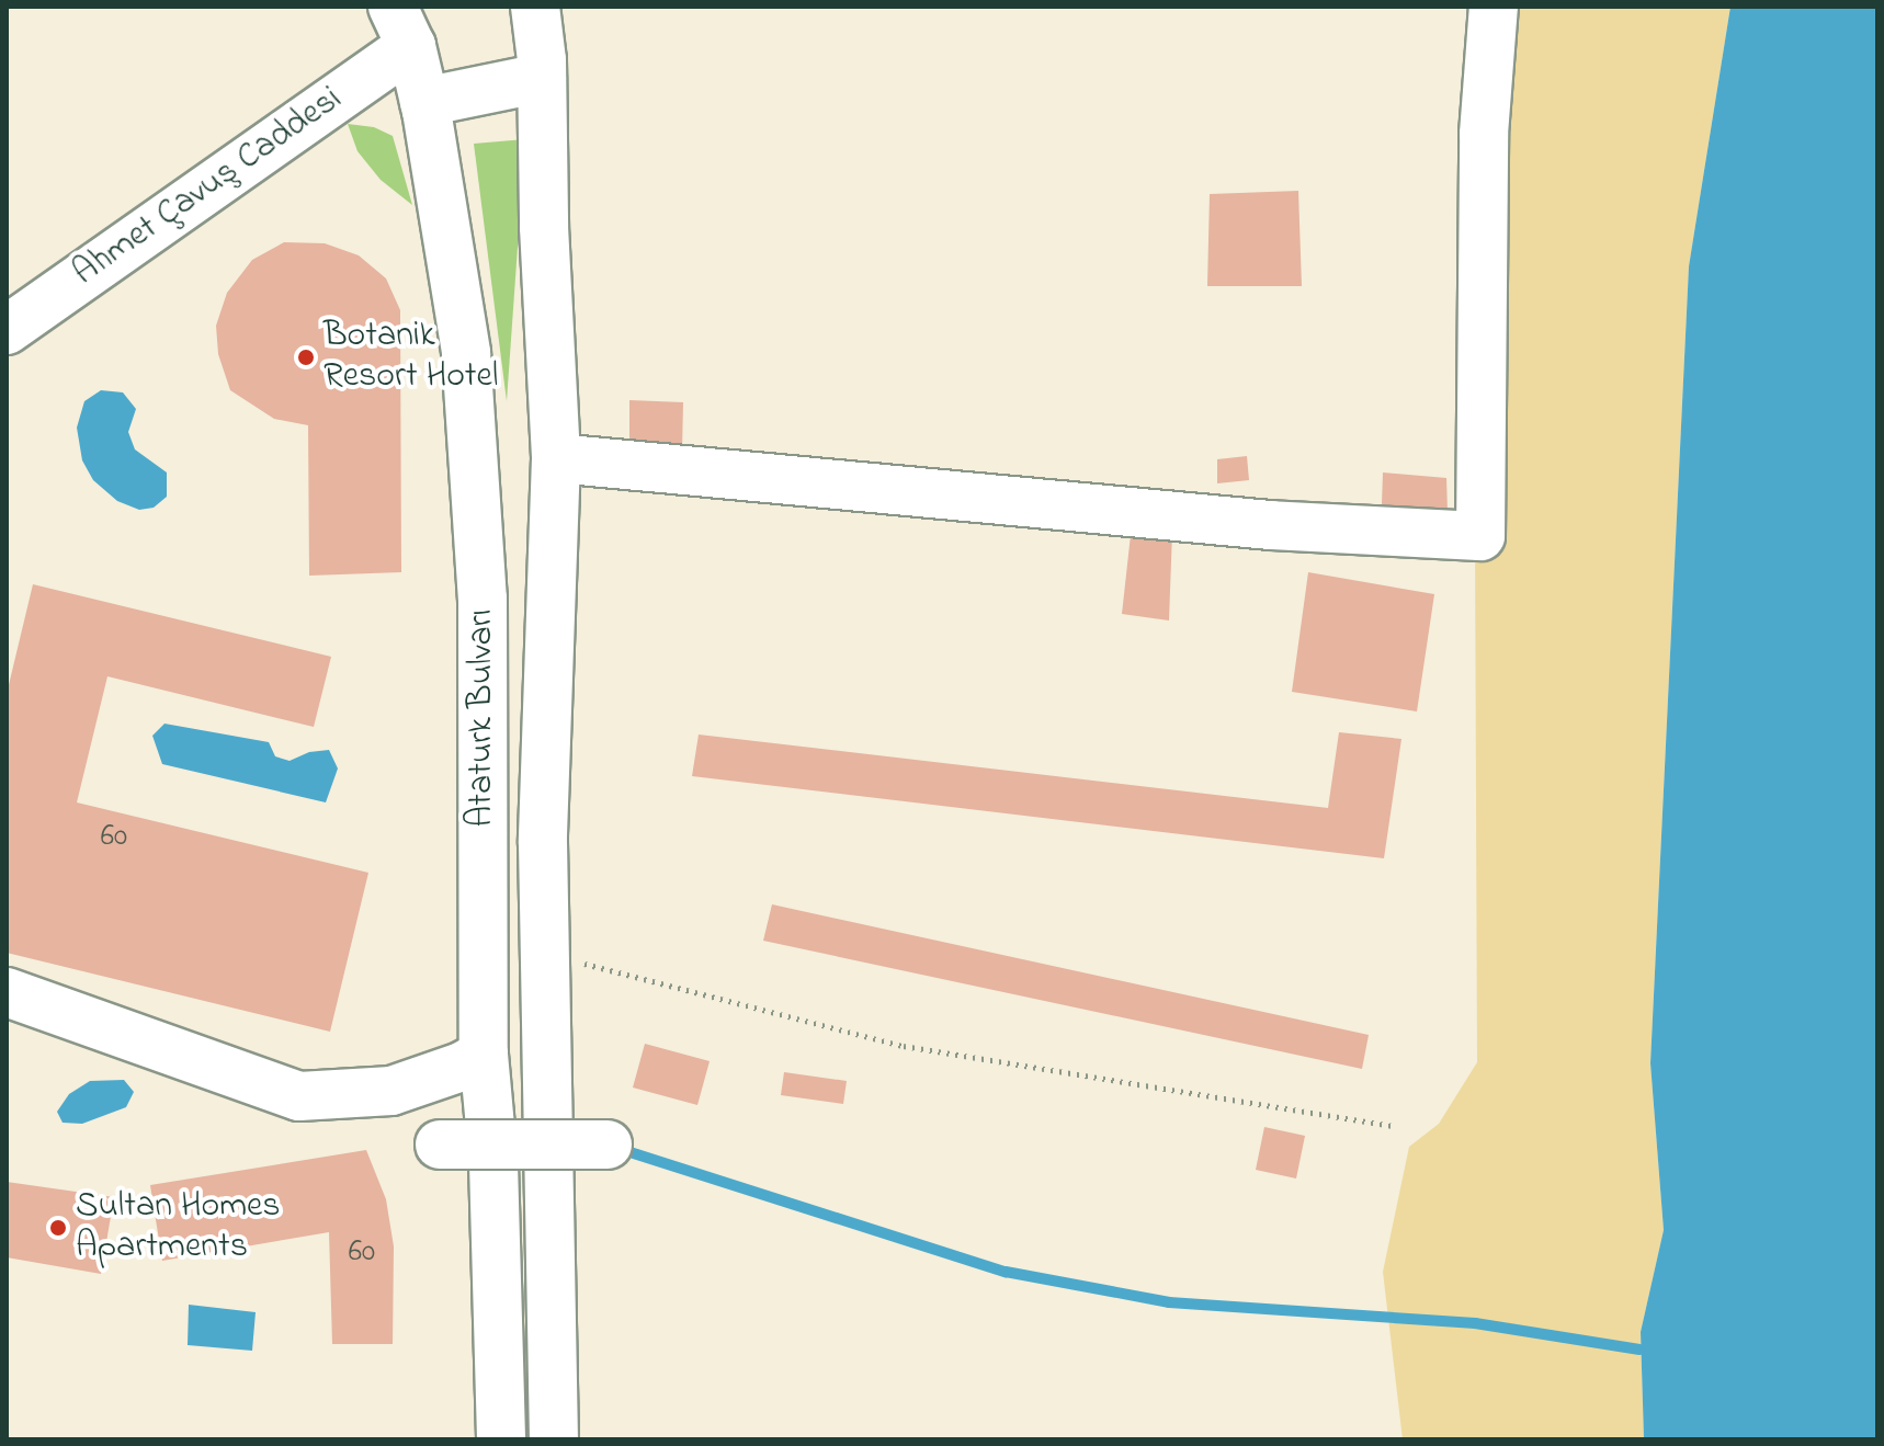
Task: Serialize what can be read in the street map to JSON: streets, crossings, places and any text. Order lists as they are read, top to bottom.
{
  "streets": {
    "main road": ["Ahmet Çavuş Caddesi", "Ataturk Bulvarı"]
  },
  "crossings": [
    ["Ahmet Çavuş Caddesi", "Ataturk Bulvarı"]
  ],
  "places": ["Botanik Resort Hotel", "Sultan Homes Apartments"],
  "house_numbers": ["60", "60"]
}
